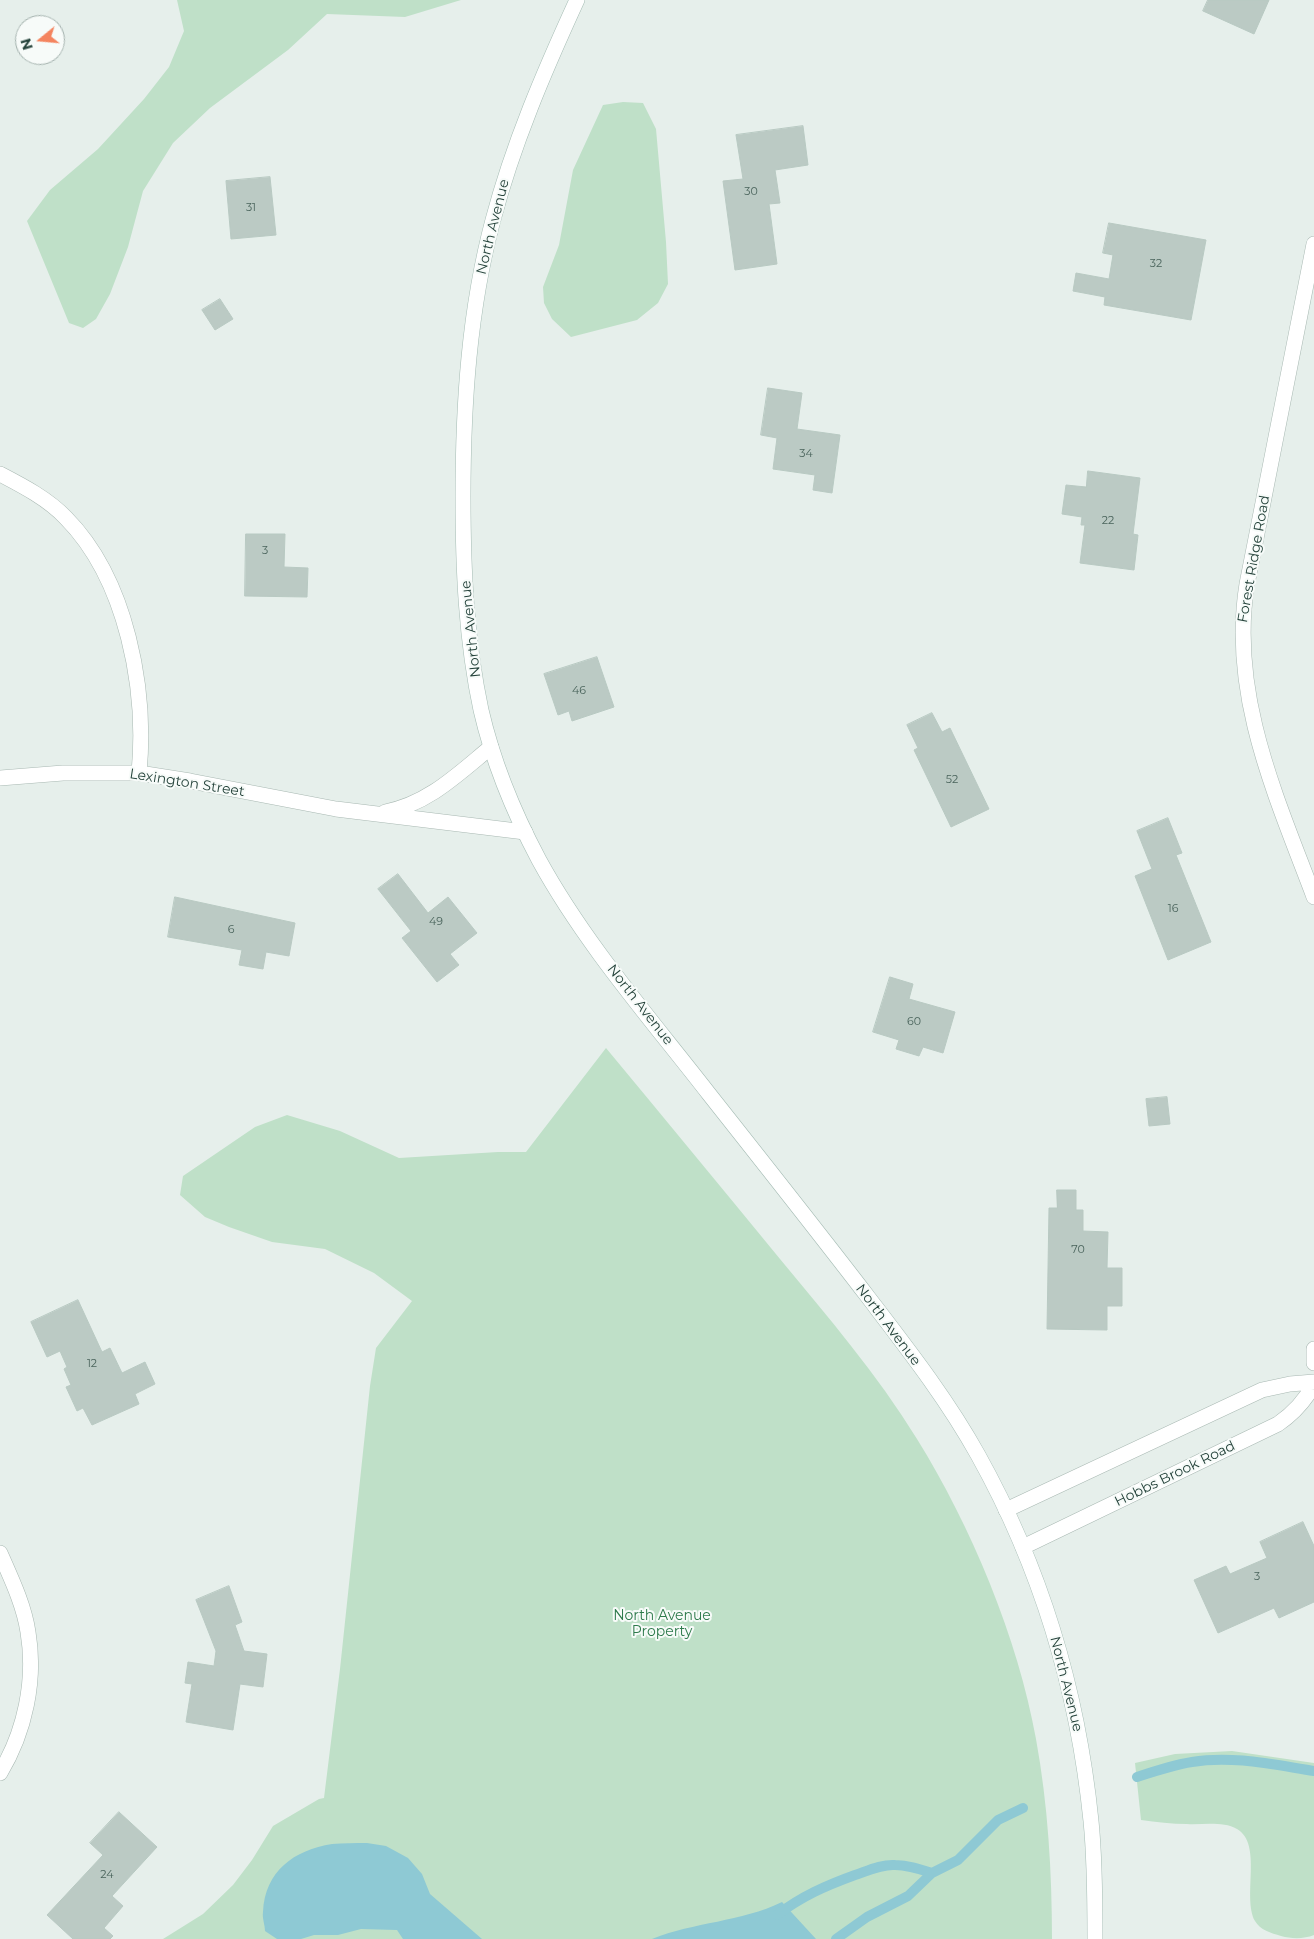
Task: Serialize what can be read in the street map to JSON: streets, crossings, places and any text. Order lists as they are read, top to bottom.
{
  "streets": {
    "street": [
      "North Avenue",
      "Forest Ridge Road",
      "Lexington Street",
      "Hobbs Brook Road"
    ]
  },
  "crossings": [
    ["North Avenue", "Lexington Street"],
    ["North Avenue", "Hobbs Brook Road"]
  ],
  "parks": ["North Avenue Property"],
  "house_numbers": [
    "30",
    "31",
    "32",
    "34",
    "22",
    "3",
    "46",
    "52",
    "16",
    "49",
    "6",
    "60",
    "70",
    "12",
    "3",
    "24"
  ],
  "north": "left"
}
